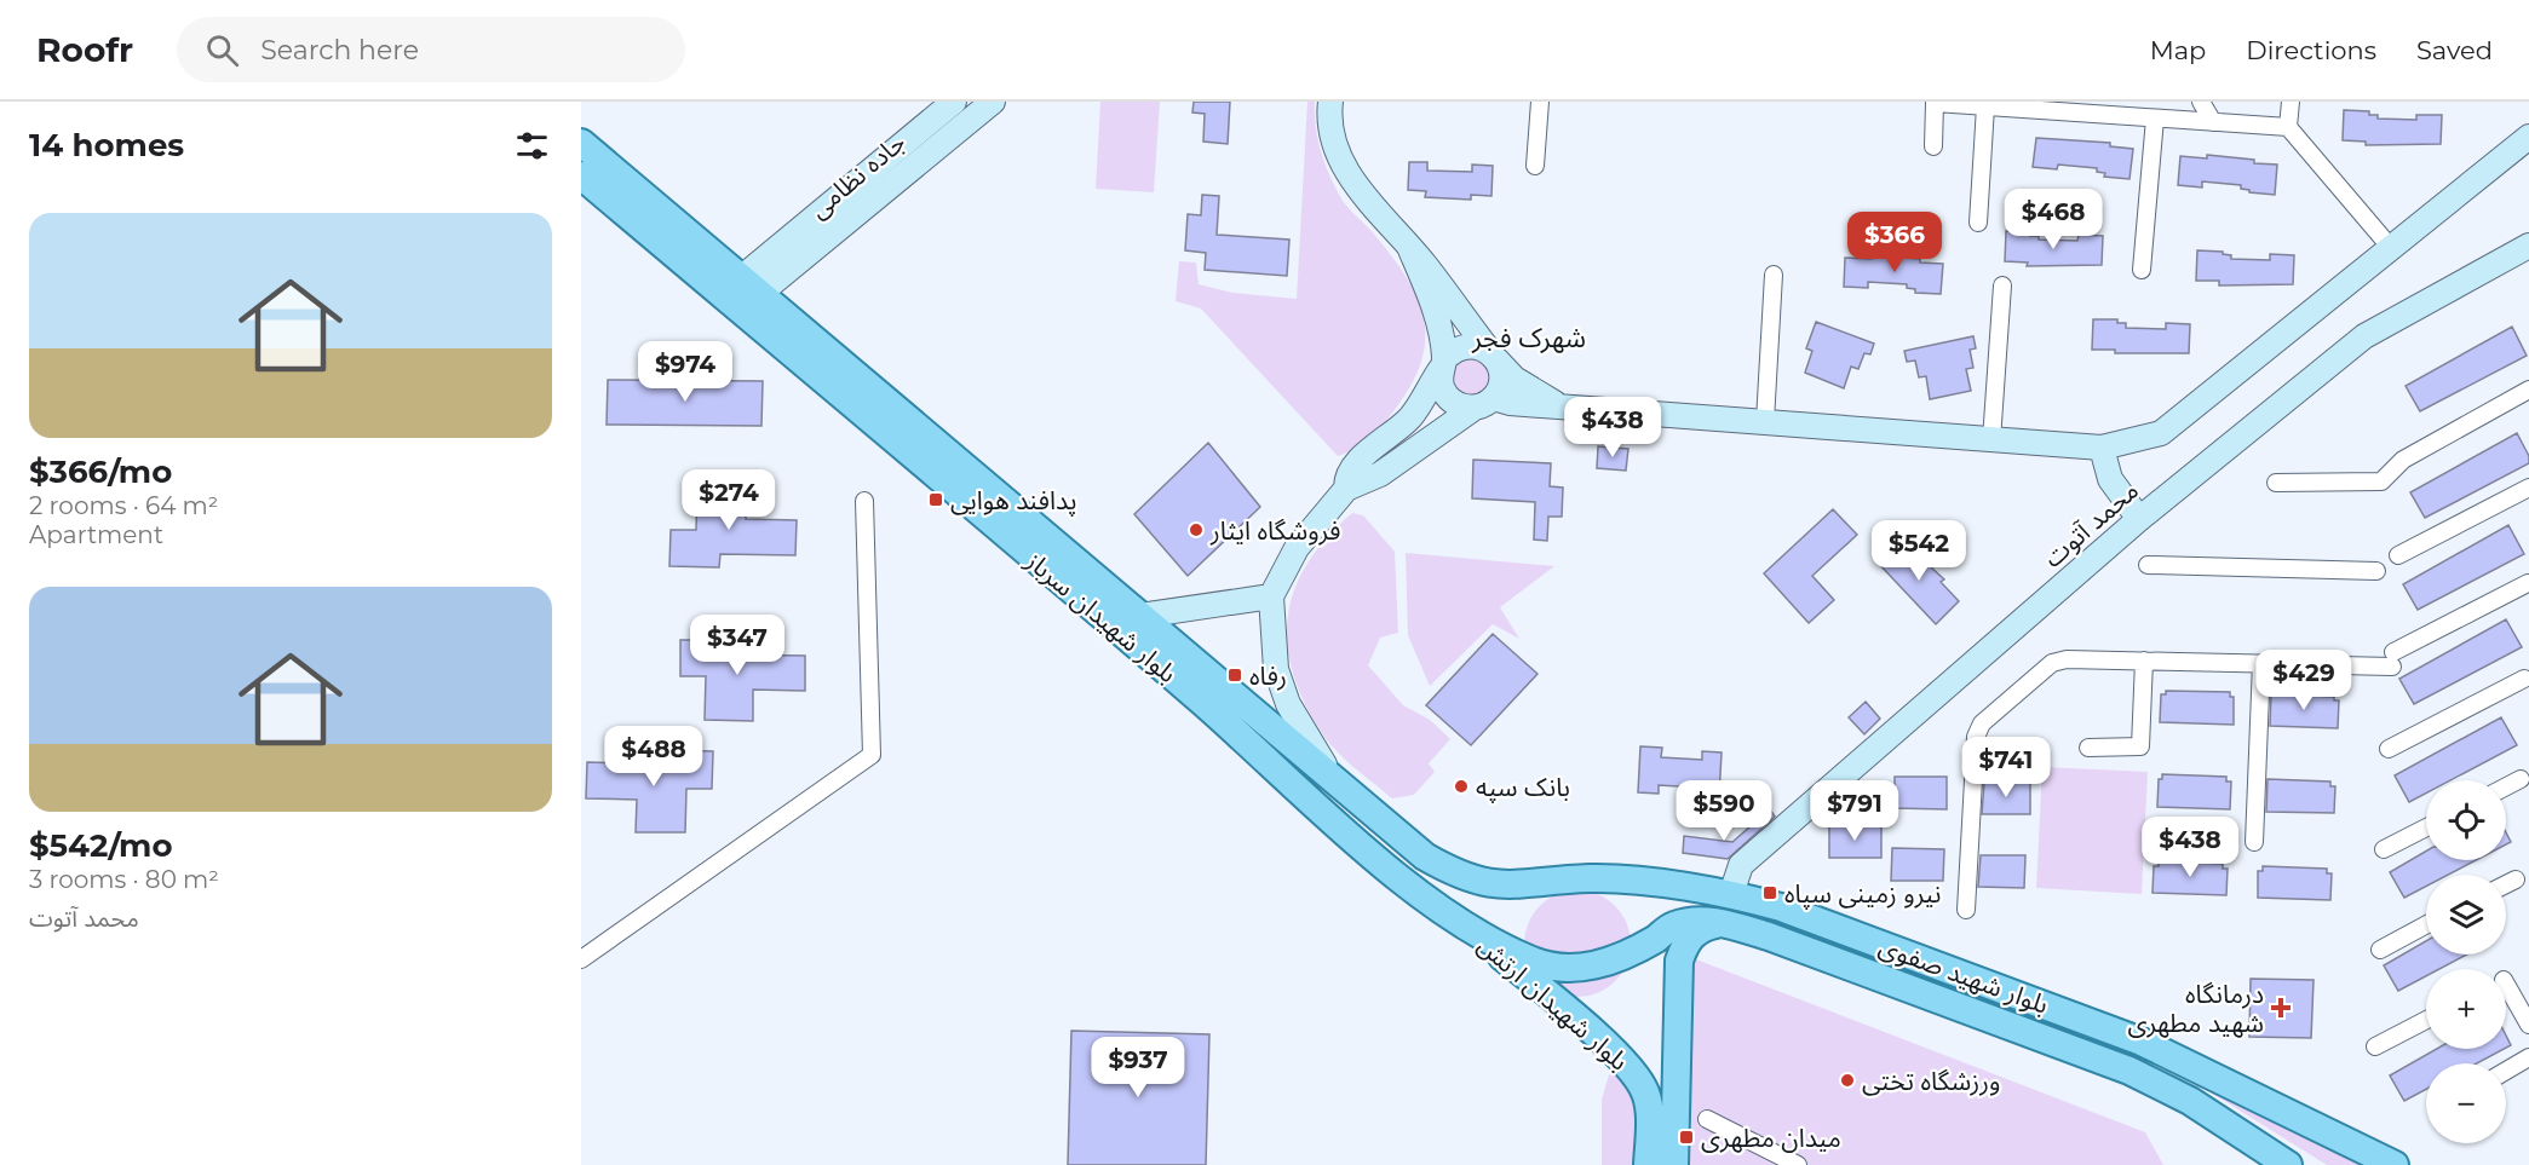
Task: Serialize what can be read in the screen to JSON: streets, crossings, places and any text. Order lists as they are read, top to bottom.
{
  "streets": {
    "main road": ["بلوار شهیدان سرباز", "بلوار شهید صفوی", "بلوار شهیدان ارتش"],
    "street": ["جاده نظامی", "محمد آتوت"]
  },
  "crossings": [
    ["جاده نظامی", "بلوار شهیدان سرباز"],
    ["محمد آتوت", "بلوار شهید صفوی"],
    ["بلوار شهیدان سرباز", "بلوار شهید صفوی"],
    ["بلوار شهیدان سرباز", "بلوار شهیدان ارتش"]
  ],
  "districts": ["شهرک فجر"],
  "places": {
    "transit": [
      "پدافند هوایی",
      "رفاه",
      "نیرو زمینی سپاه",
      "میدان مطهری"
    ],
    "other": ["فروشگاه ایثار", "بانک سپه", "ورزشگاه تختی"],
    "health": ["درمانگاه شهید مطهری"]
  },
  "page": {
    "header": "Roofr",
    "search": "Search here",
    "nav": ["Map", "Directions", "Saved"],
    "heading": "14 homes",
    "list": [
      {
        "name": "$366/mo",
        "note": "2 rooms · 64 m² · Apartment"
      },
      {
        "name": "$542/mo",
        "note": "3 rooms · 80 m² · محمد آتوت"
      }
    ],
    "price": [
      "$468",
      "$366",
      "$974",
      "$438",
      "$274",
      "$542",
      "$347",
      "$429",
      "$488",
      "$741",
      "$590",
      "$791",
      "$438",
      "$937"
    ],
    "map_buttons": ["+", "−"]
  }
}
